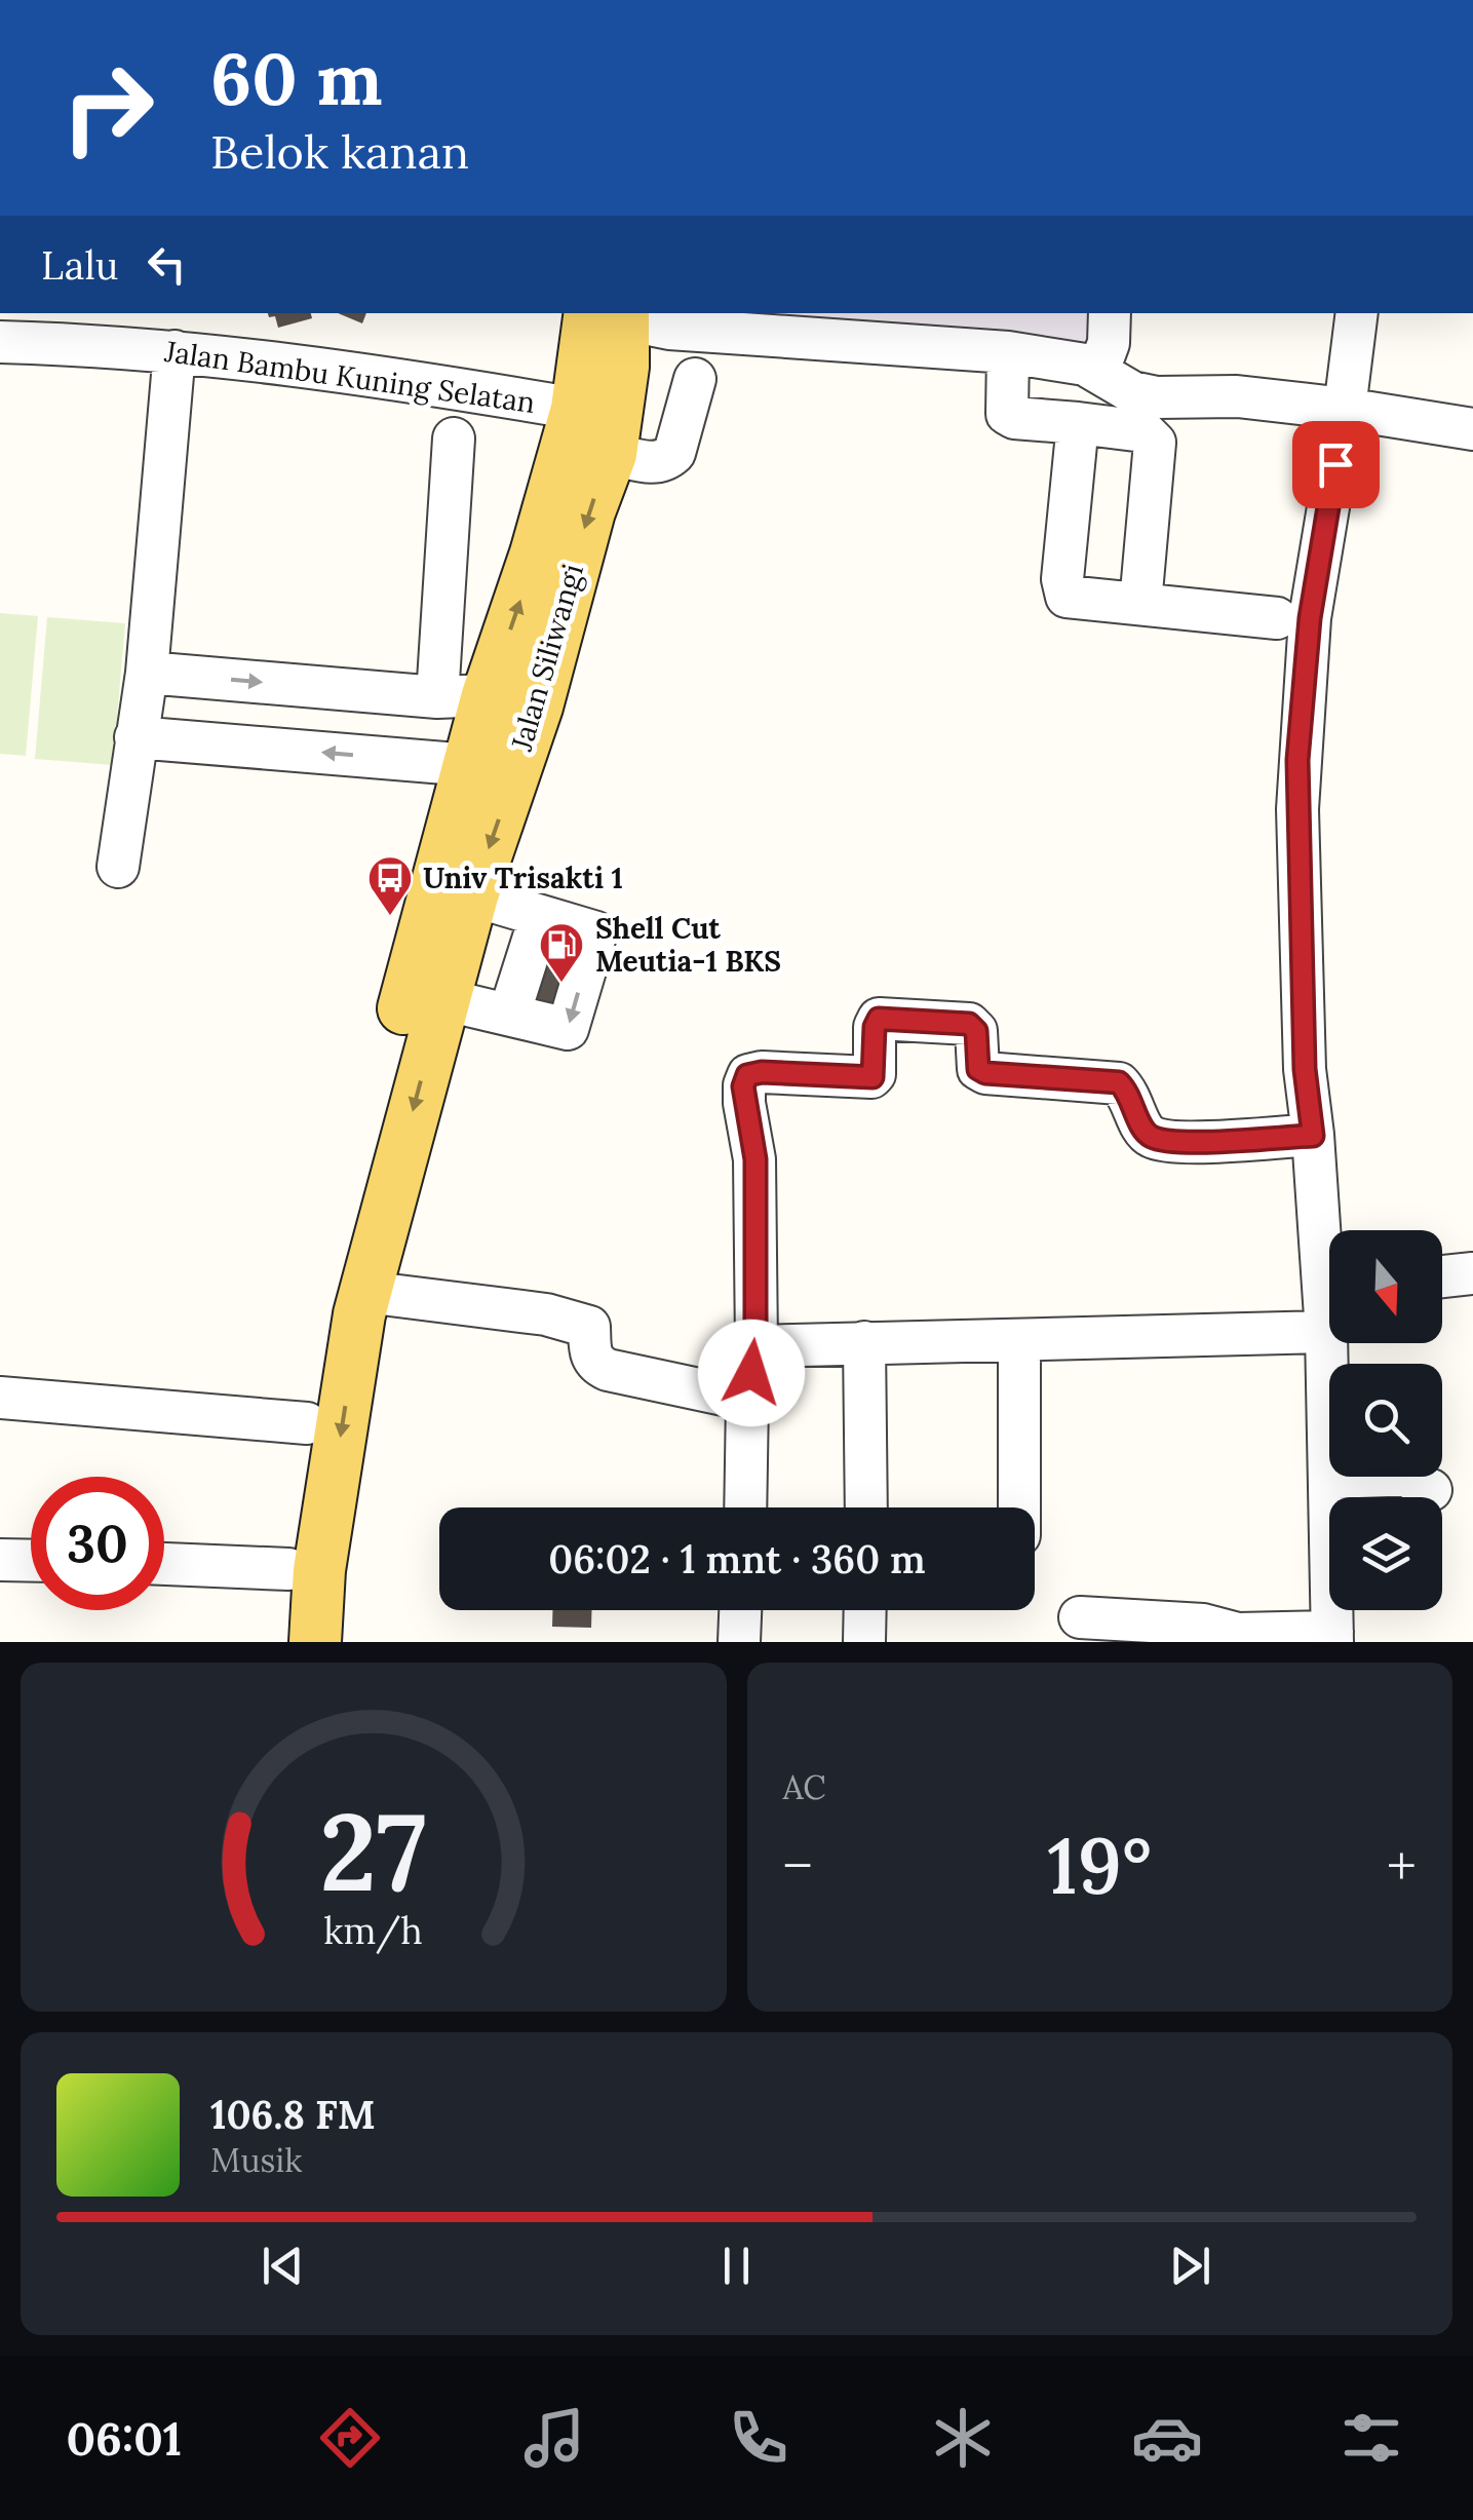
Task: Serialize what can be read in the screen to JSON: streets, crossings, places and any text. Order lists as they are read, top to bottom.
{
  "streets": {
    "main road": ["Jalan Siliwangi"],
    "street": ["Jalan Bambu Kuning Selatan"]
  },
  "crossings": [
    ["Jalan Bambu Kuning Selatan", "Jalan Siliwangi"]
  ],
  "places": {
    "bus stop": ["Univ Trisakti 1"],
    "fuel station": ["Shell Cut Meutia-1 BKS"]
  },
  "north": "bottom",
  "page": {
    "turn": ["60 m", "Belok kanan"],
    "then": "Lalu",
    "limit": "30",
    "trip": "06:02 · 1 mnt · 360 m",
    "tile": "AC",
    "heat": ["−", "19°", "+"],
    "song": ["106.8 FM", "Musik"],
    "tabs": "06:01",
    "gauge": ["27", "km/h"]
  }
}
